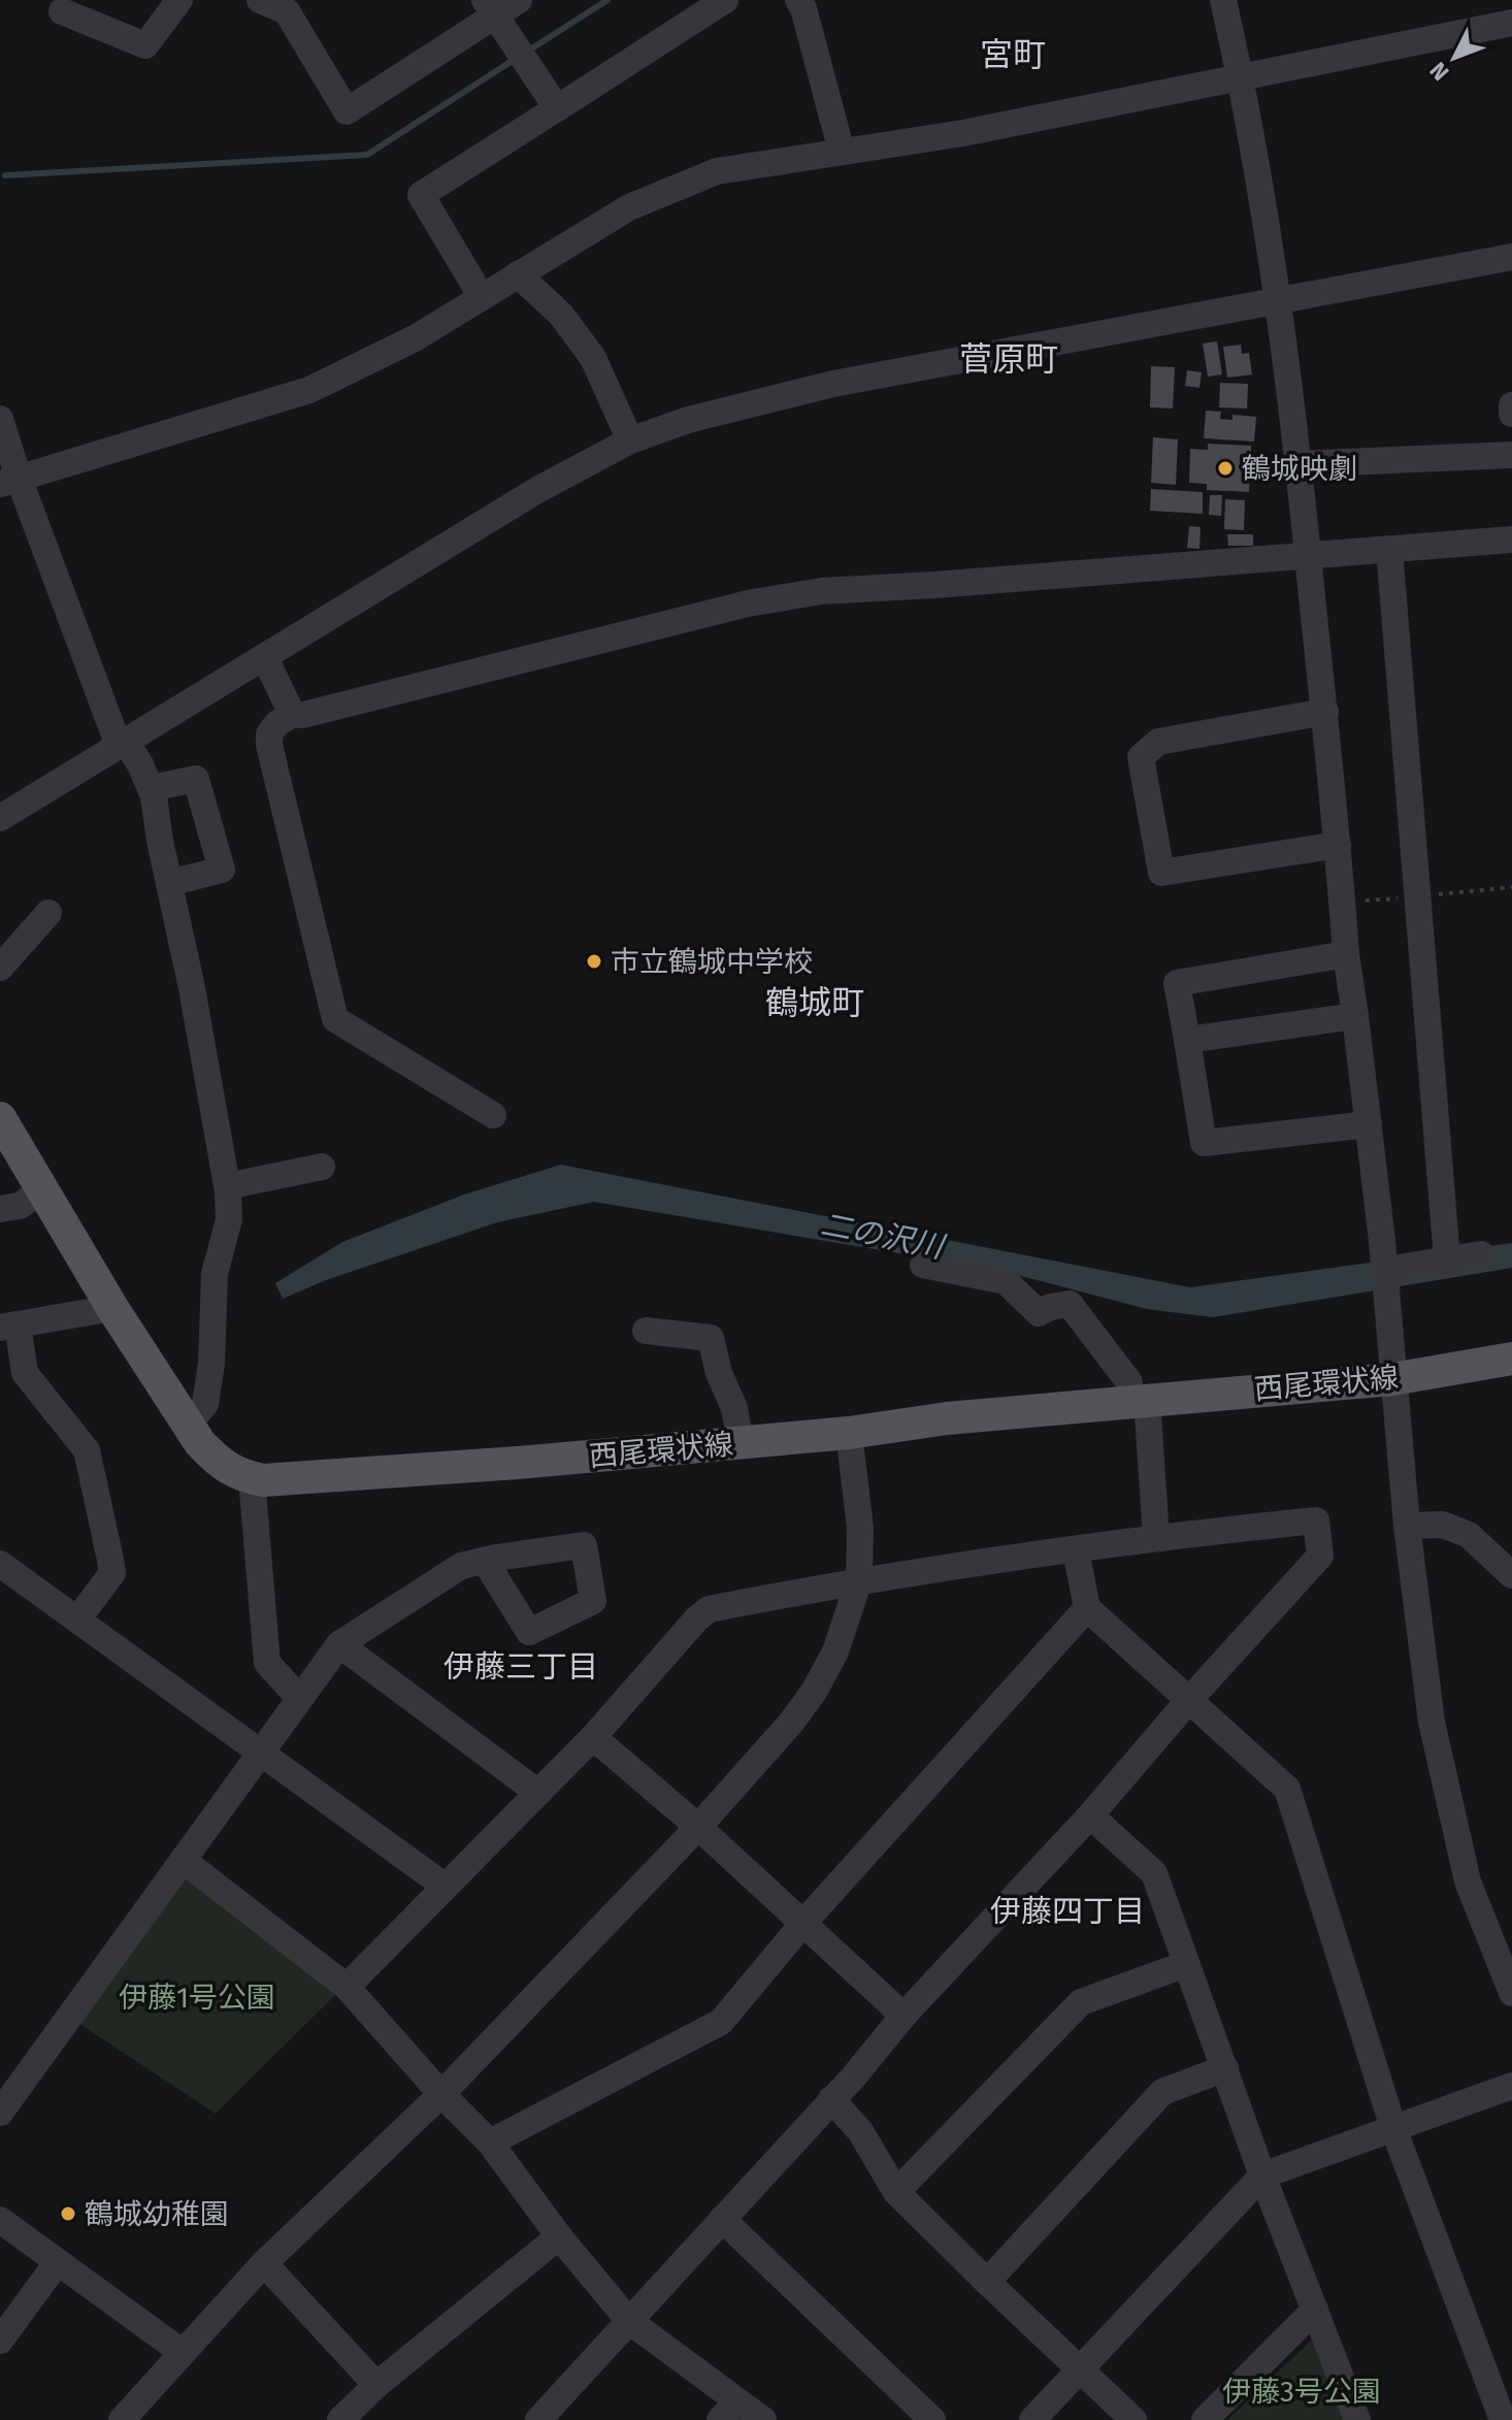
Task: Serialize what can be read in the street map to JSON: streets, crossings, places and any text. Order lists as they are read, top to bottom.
{
  "streets": {
    "main road": ["西尾環状線"]
  },
  "districts": [
    "宮町",
    "菅原町",
    "鶴城町",
    "伊藤三丁目",
    "伊藤四丁目"
  ],
  "water": ["二の沢川"],
  "parks": ["伊藤1号公園", "伊藤3号公園"],
  "places": ["鶴城映劇", "市立鶴城中学校", "鶴城幼稚園"],
  "north": "bottom left"
}
